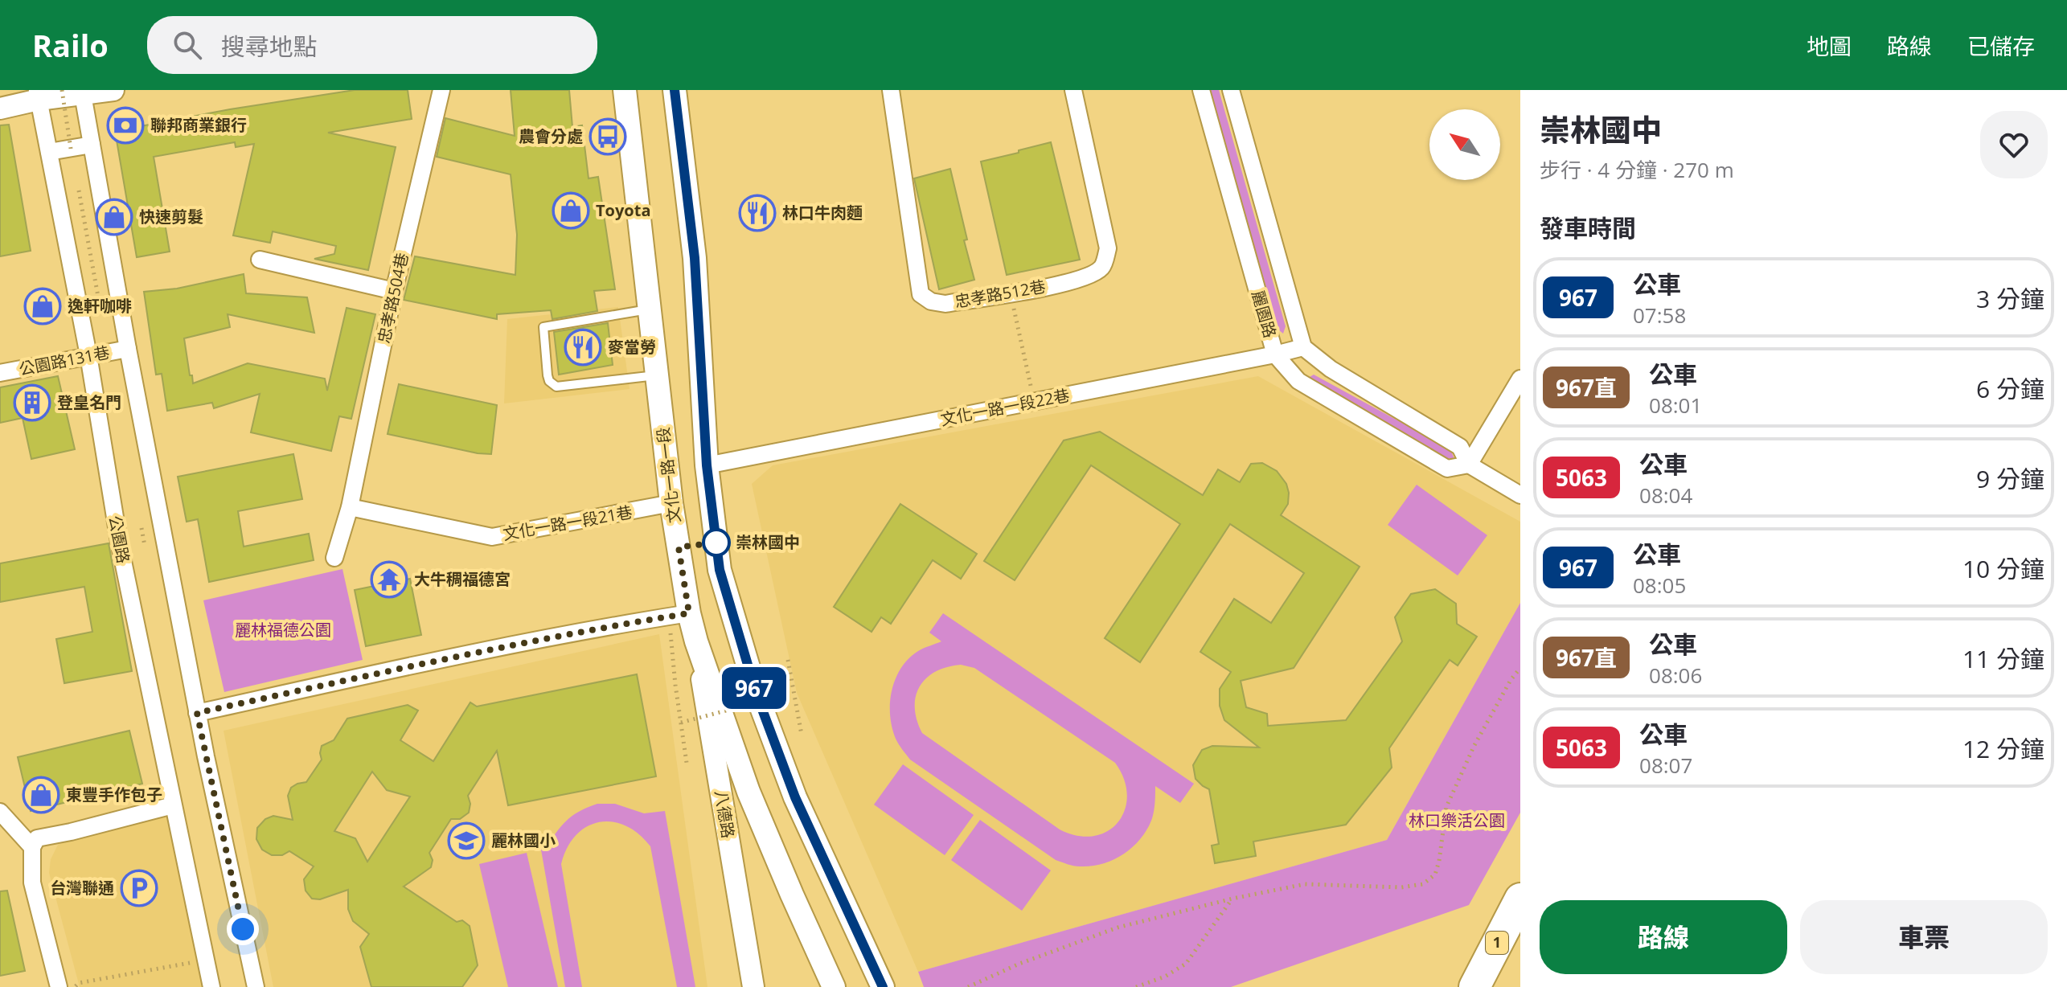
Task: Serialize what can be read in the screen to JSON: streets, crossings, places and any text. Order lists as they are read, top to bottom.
{
  "streets": {
    "highway": ["1"],
    "main road": ["文化一路一段"],
    "street": [
      "忠孝路512巷",
      "忠孝路504巷",
      "麗園路",
      "公園路131巷",
      "文化一路一段22巷",
      "文化一路一段21巷",
      "公園路",
      "八德路"
    ]
  },
  "crossings": [
    ["忠孝路504巷", "文化一路一段21巷"],
    ["麗園路", "文化一路一段22巷"],
    ["公園路131巷", "公園路"],
    ["文化一路一段", "文化一路一段21巷"],
    ["文化一路一段", "八德路"]
  ],
  "parks": ["麗林福德公園", "林口樂活公園"],
  "places": {
    "bank": ["聯邦商業銀行"],
    "bus stop": ["農會分處"],
    "shop": [
      "Toyota",
      "快速剪髮",
      "逸軒咖啡",
      "東豐手作包子"
    ],
    "restaurant": ["林口牛肉麵", "麥當勞"],
    "building": ["登皇名門"],
    "other": ["崇林國中"],
    "temple": ["大牛稠福德宮"],
    "school or university": ["麗林國小"],
    "parking": ["台灣聯通"]
  },
  "lines": ["bus line 967"],
  "north": "top left",
  "page": {
    "header": "Railo",
    "search": "搜尋地點",
    "nav": ["地圖", "路線", "已儲存"],
    "on_map": "967",
    "heading": [
      ["崇林國中", "步行 · 4 分鐘 · 270 m"],
      "發車時間"
    ],
    "list": [
      {
        "mark": "967",
        "name": "公車",
        "note": "07:58",
        "value": "3 分鐘"
      },
      {
        "mark": "967直",
        "name": "公車",
        "note": "08:01",
        "value": "6 分鐘"
      },
      {
        "mark": "5063",
        "name": "公車",
        "note": "08:04",
        "value": "9 分鐘"
      },
      {
        "mark": "967",
        "name": "公車",
        "note": "08:05",
        "value": "10 分鐘"
      },
      {
        "mark": "967直",
        "name": "公車",
        "note": "08:06",
        "value": "11 分鐘"
      },
      {
        "mark": "5063",
        "name": "公車",
        "note": "08:07",
        "value": "12 分鐘"
      }
    ],
    "buttons": ["路線", "車票"]
  }
}
